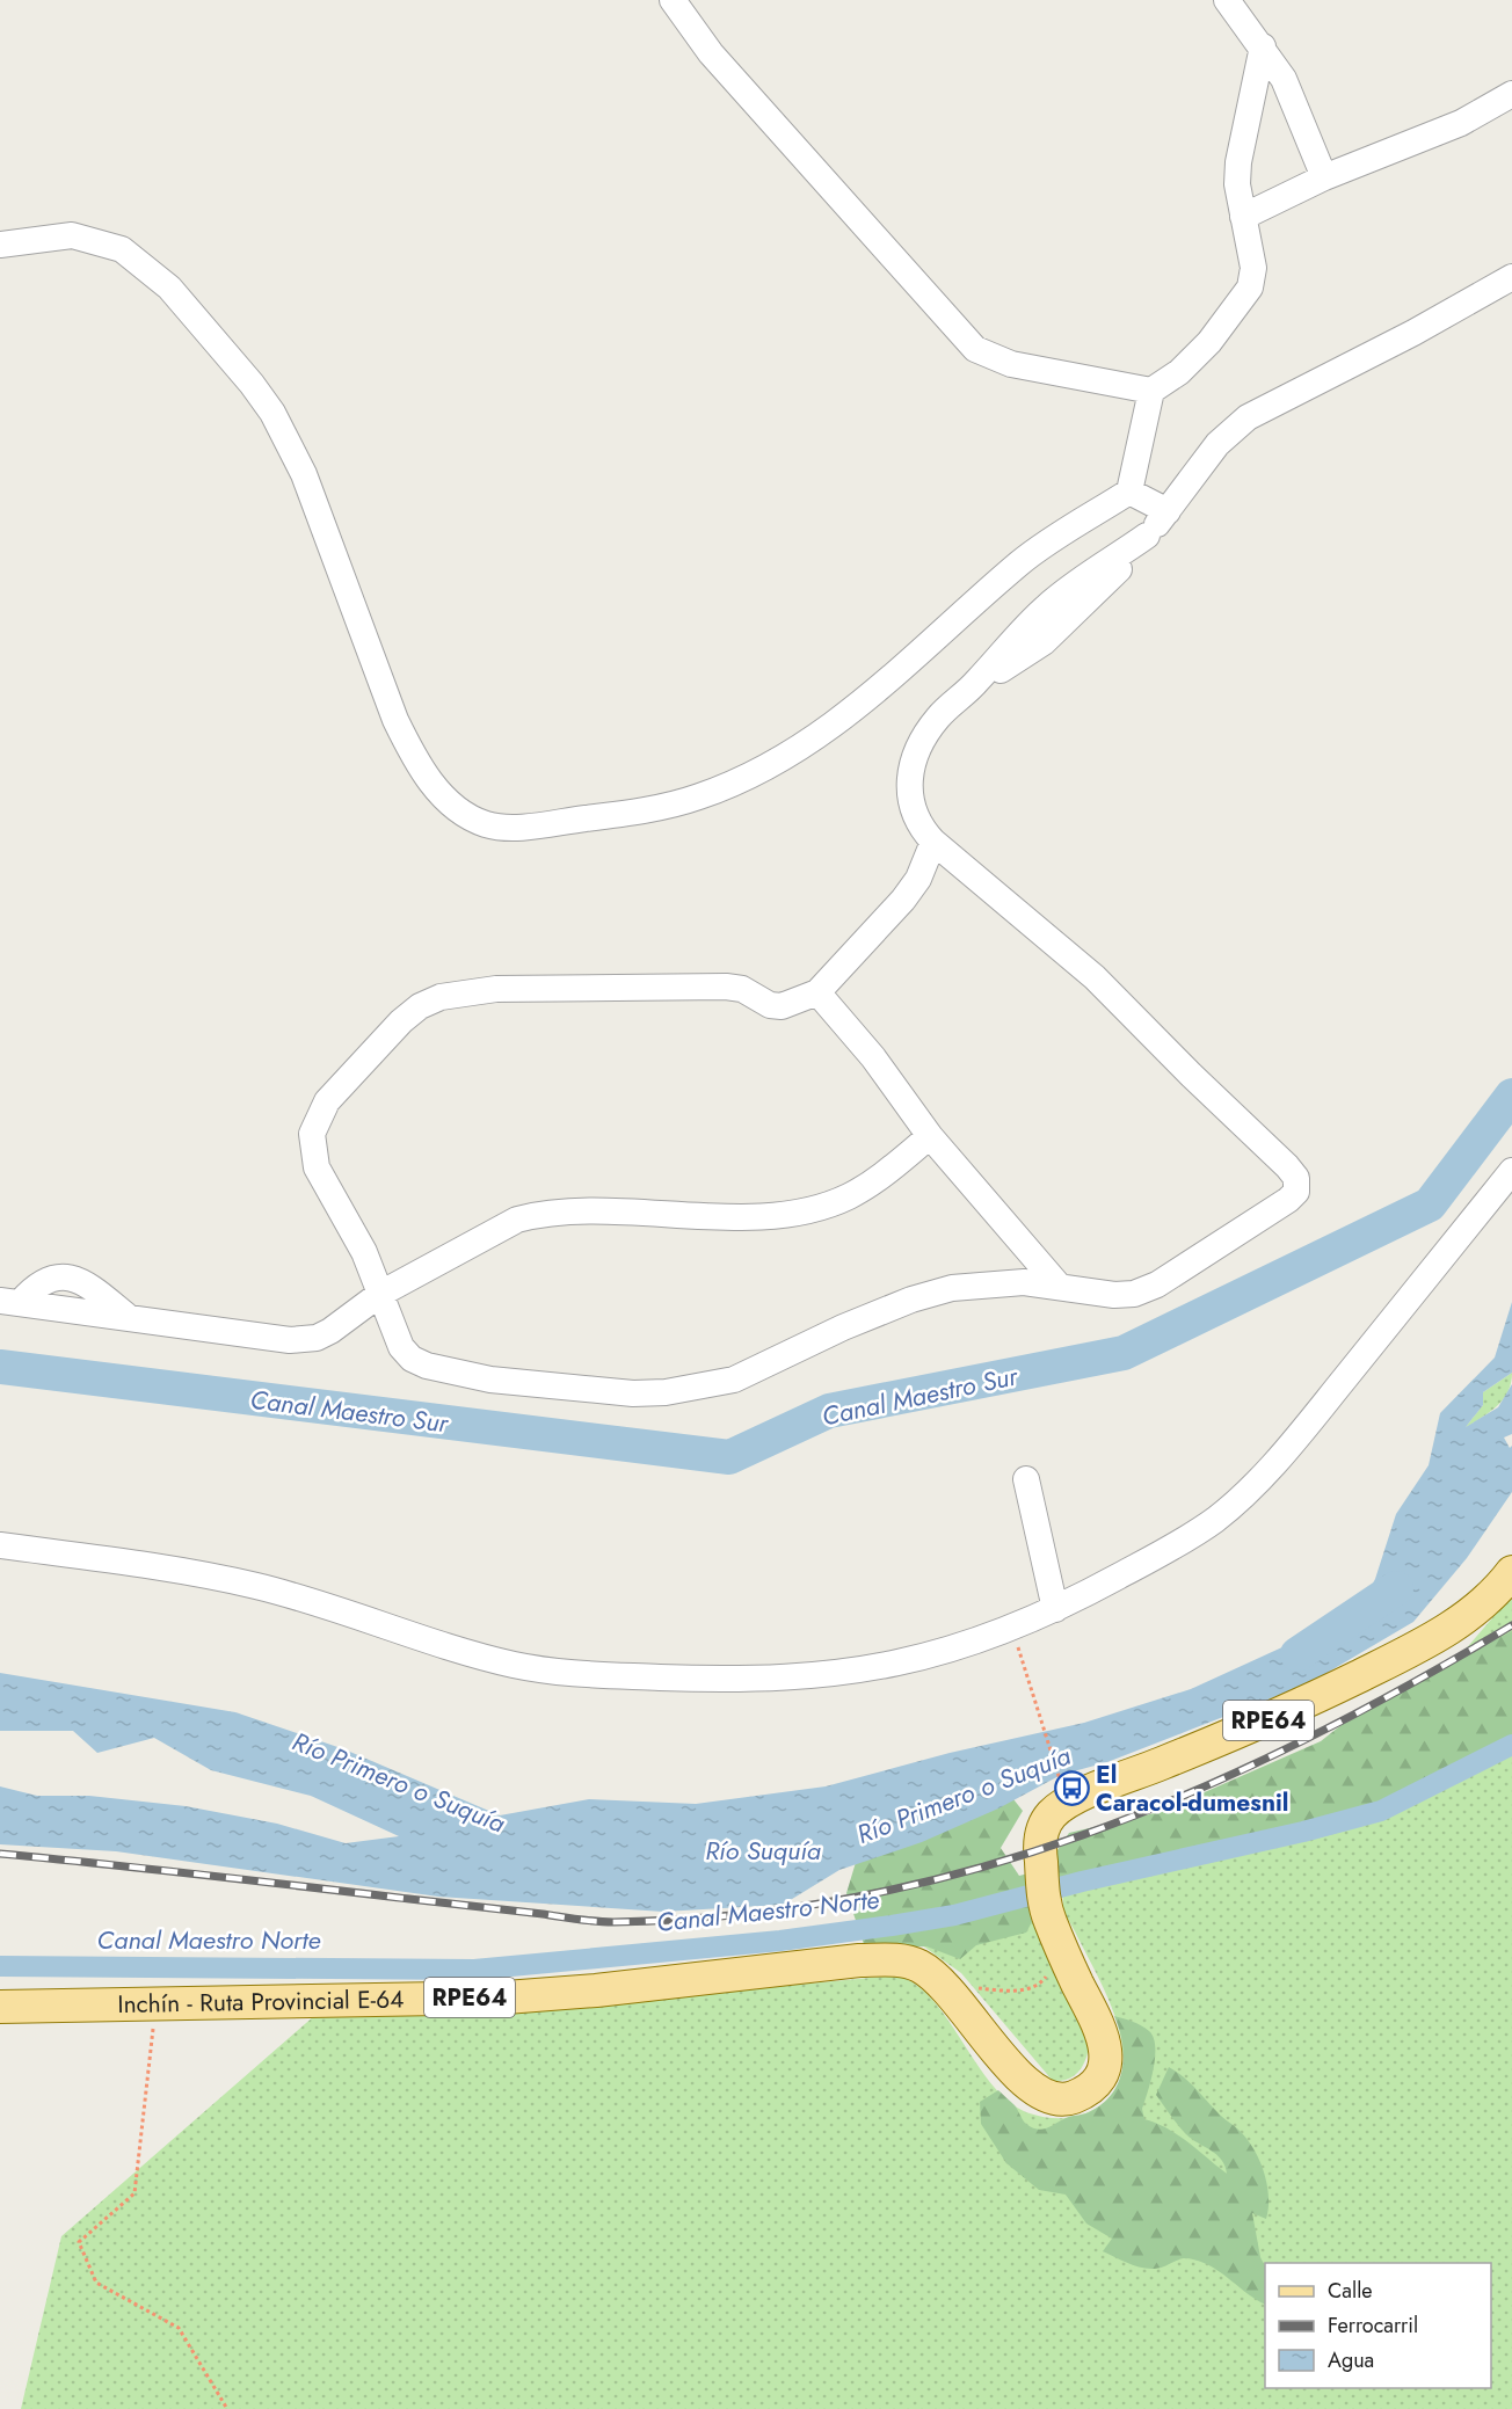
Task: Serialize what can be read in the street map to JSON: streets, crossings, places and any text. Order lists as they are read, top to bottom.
{
  "streets": {
    "main road": ["RPE64", "Inchín - Ruta Provincial E-64"]
  },
  "crossings": [
    ["RPE64", "Inchín - Ruta Provincial E-64"]
  ],
  "water": [
    "Canal Maestro Sur",
    "Río Primero o Suquía",
    "Río Suquía",
    "Canal Maestro Norte"
  ],
  "places": {
    "bus stop": ["El Caracol-dumesnil"]
  },
  "legend": ["Calle", "Ferrocarril", "Agua"]
}
